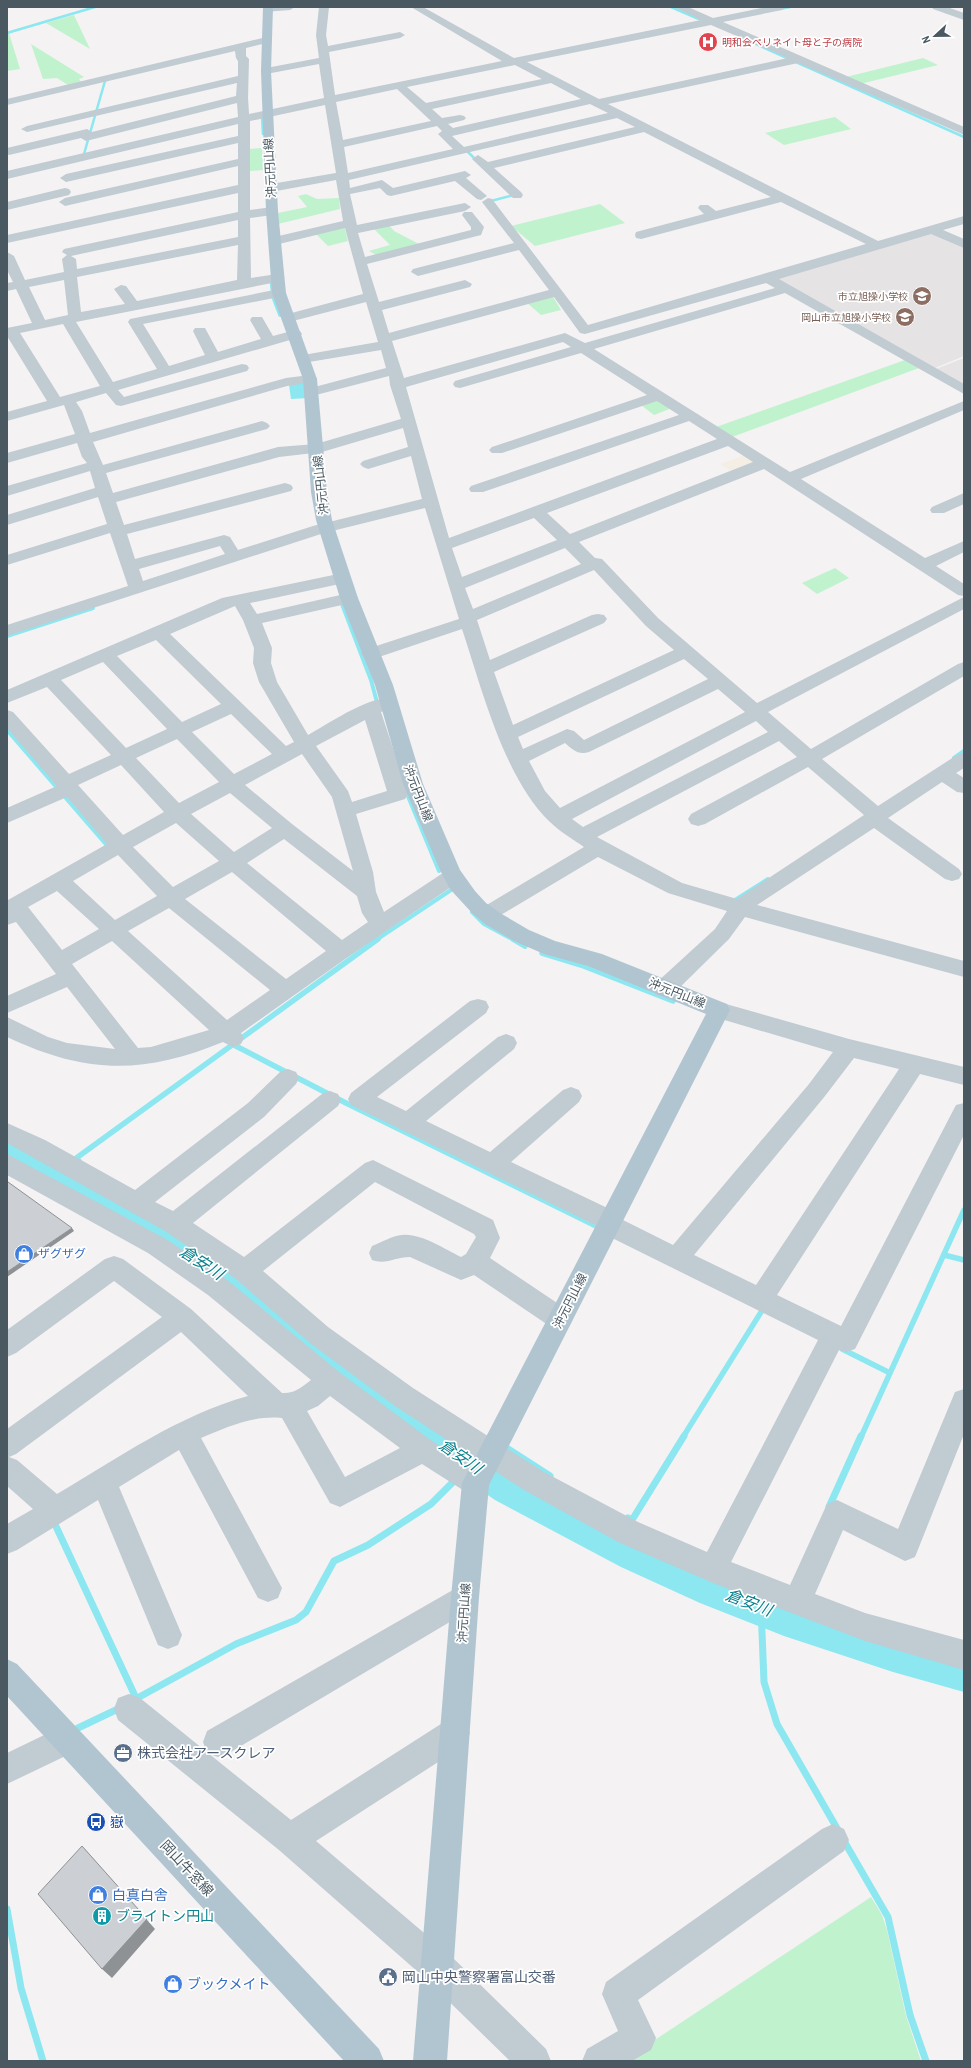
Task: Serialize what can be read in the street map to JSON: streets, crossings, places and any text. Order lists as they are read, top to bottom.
{
  "streets": {
    "main road": ["沖元円山線", "岡山牛窓線"]
  },
  "water": ["倉安川"],
  "places": {
    "hospital": ["明和会ペリネイト母と子の病院"],
    "school or university": ["市立旭操小学校", "岡山市立旭操小学校"],
    "shop": ["ザグザグ", "白真白舎", "ブックメイト"],
    "office": ["株式会社アースクレア"],
    "bus stop": ["嶽"],
    "building": ["ブライトン円山"],
    "public building": ["岡山中央警察署富山交番"]
  },
  "north": "left"
}
